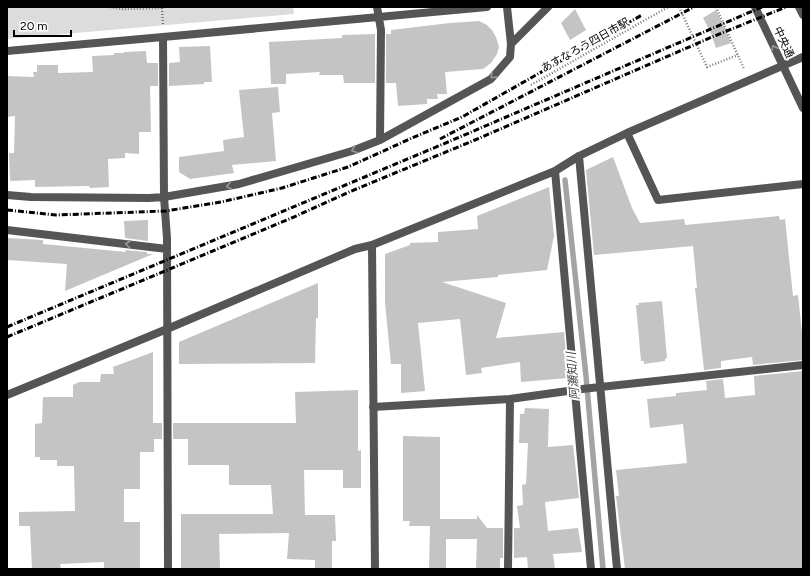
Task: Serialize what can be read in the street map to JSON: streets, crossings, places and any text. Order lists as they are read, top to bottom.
{
  "streets": {
    "street": ["中央通"],
    "path": ["あすなろう四日市駅"]
  },
  "one_way": ["中央通"],
  "water": ["阿瀬知川"],
  "scale_bar": "20 m"
}
